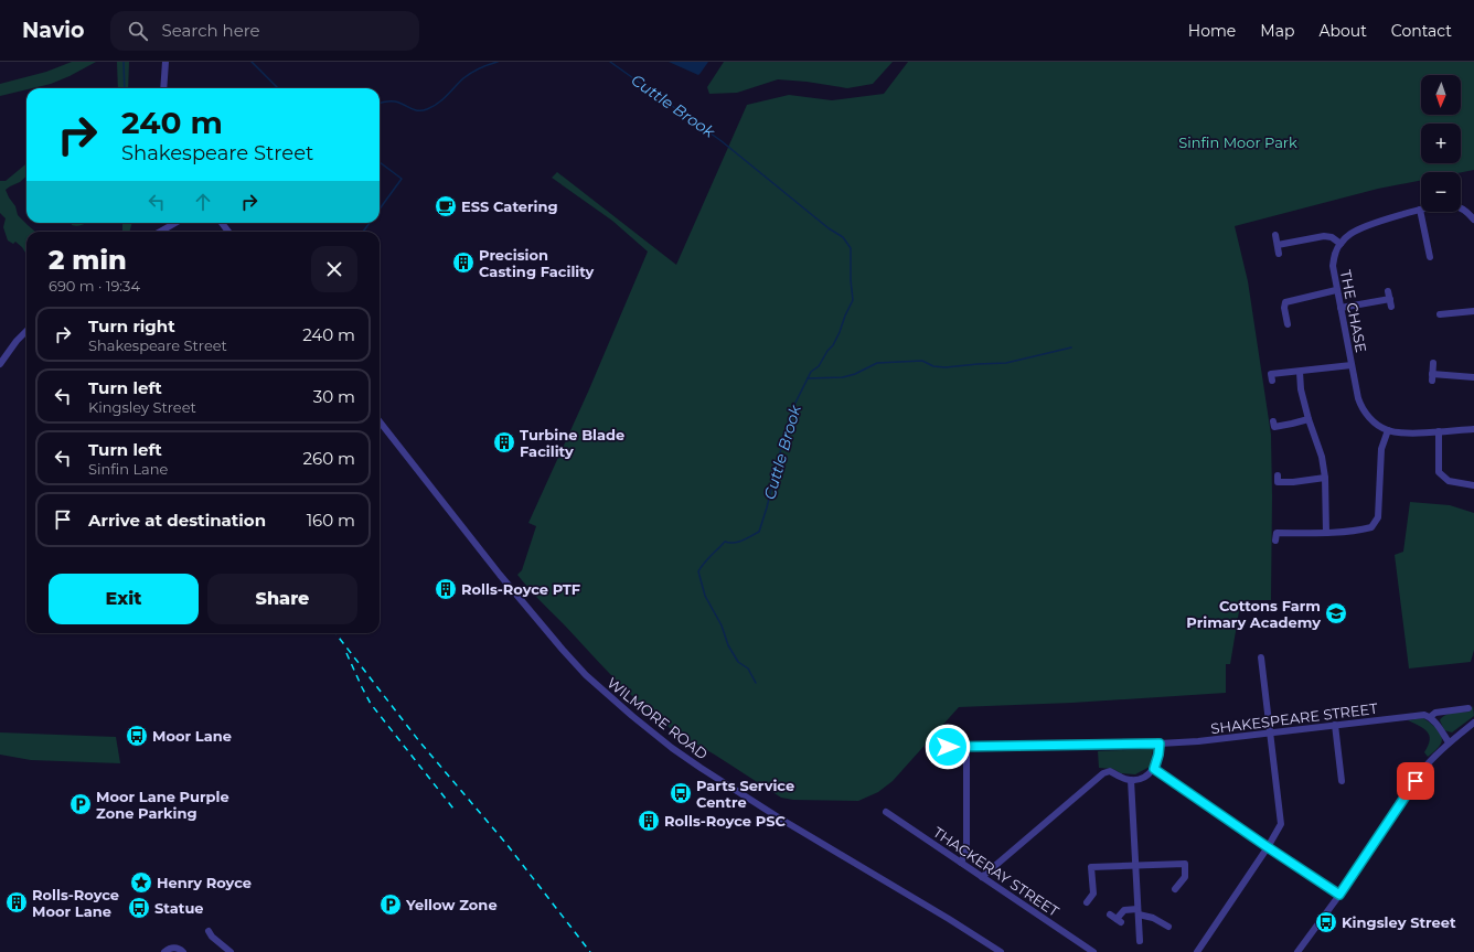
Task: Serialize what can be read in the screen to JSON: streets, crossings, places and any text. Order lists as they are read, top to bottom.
{
  "streets": {
    "street": [
      "THE CHASE",
      "WILMORE ROAD",
      "SHAKESPEARE STREET",
      "THACKERAY STREET"
    ]
  },
  "water": ["Cuttle Brook"],
  "parks": ["Sinfin Moor Park"],
  "places": {
    "cafe": ["ESS Catering"],
    "building": [
      "Precision Casting Facility",
      "Turbine Blade Facility",
      "Rolls-Royce PTF",
      "Rolls-Royce PSC",
      "Rolls-Royce Moor Lane"
    ],
    "school or university": ["Cottons Farm Primary Academy"],
    "bus stop": [
      "Moor Lane",
      "Parts Service Centre",
      "Statue",
      "Kingsley Street"
    ],
    "parking": ["Moor Lane Purple Zone Parking", "Yellow Zone"],
    "place": ["Henry Royce"]
  },
  "north": "bottom",
  "page": {
    "header": "Navio",
    "search": "Search here",
    "nav": [
      "Home",
      "Map",
      "About",
      "Contact"
    ],
    "map_buttons": ["+", "−"],
    "turn": ["240 m", "Shakespeare Street"],
    "heading": ["2 min", "690 m · 19:34"],
    "list": [
      {
        "name": "Turn right",
        "note": "Shakespeare Street",
        "value": "240 m"
      },
      {
        "name": "Turn left",
        "note": "Kingsley Street",
        "value": "30 m"
      },
      {
        "name": "Turn left",
        "note": "Sinfin Lane",
        "value": "260 m"
      },
      {
        "name": "Arrive at destination",
        "value": "160 m"
      }
    ],
    "buttons": ["Exit", "Share"]
  }
}
